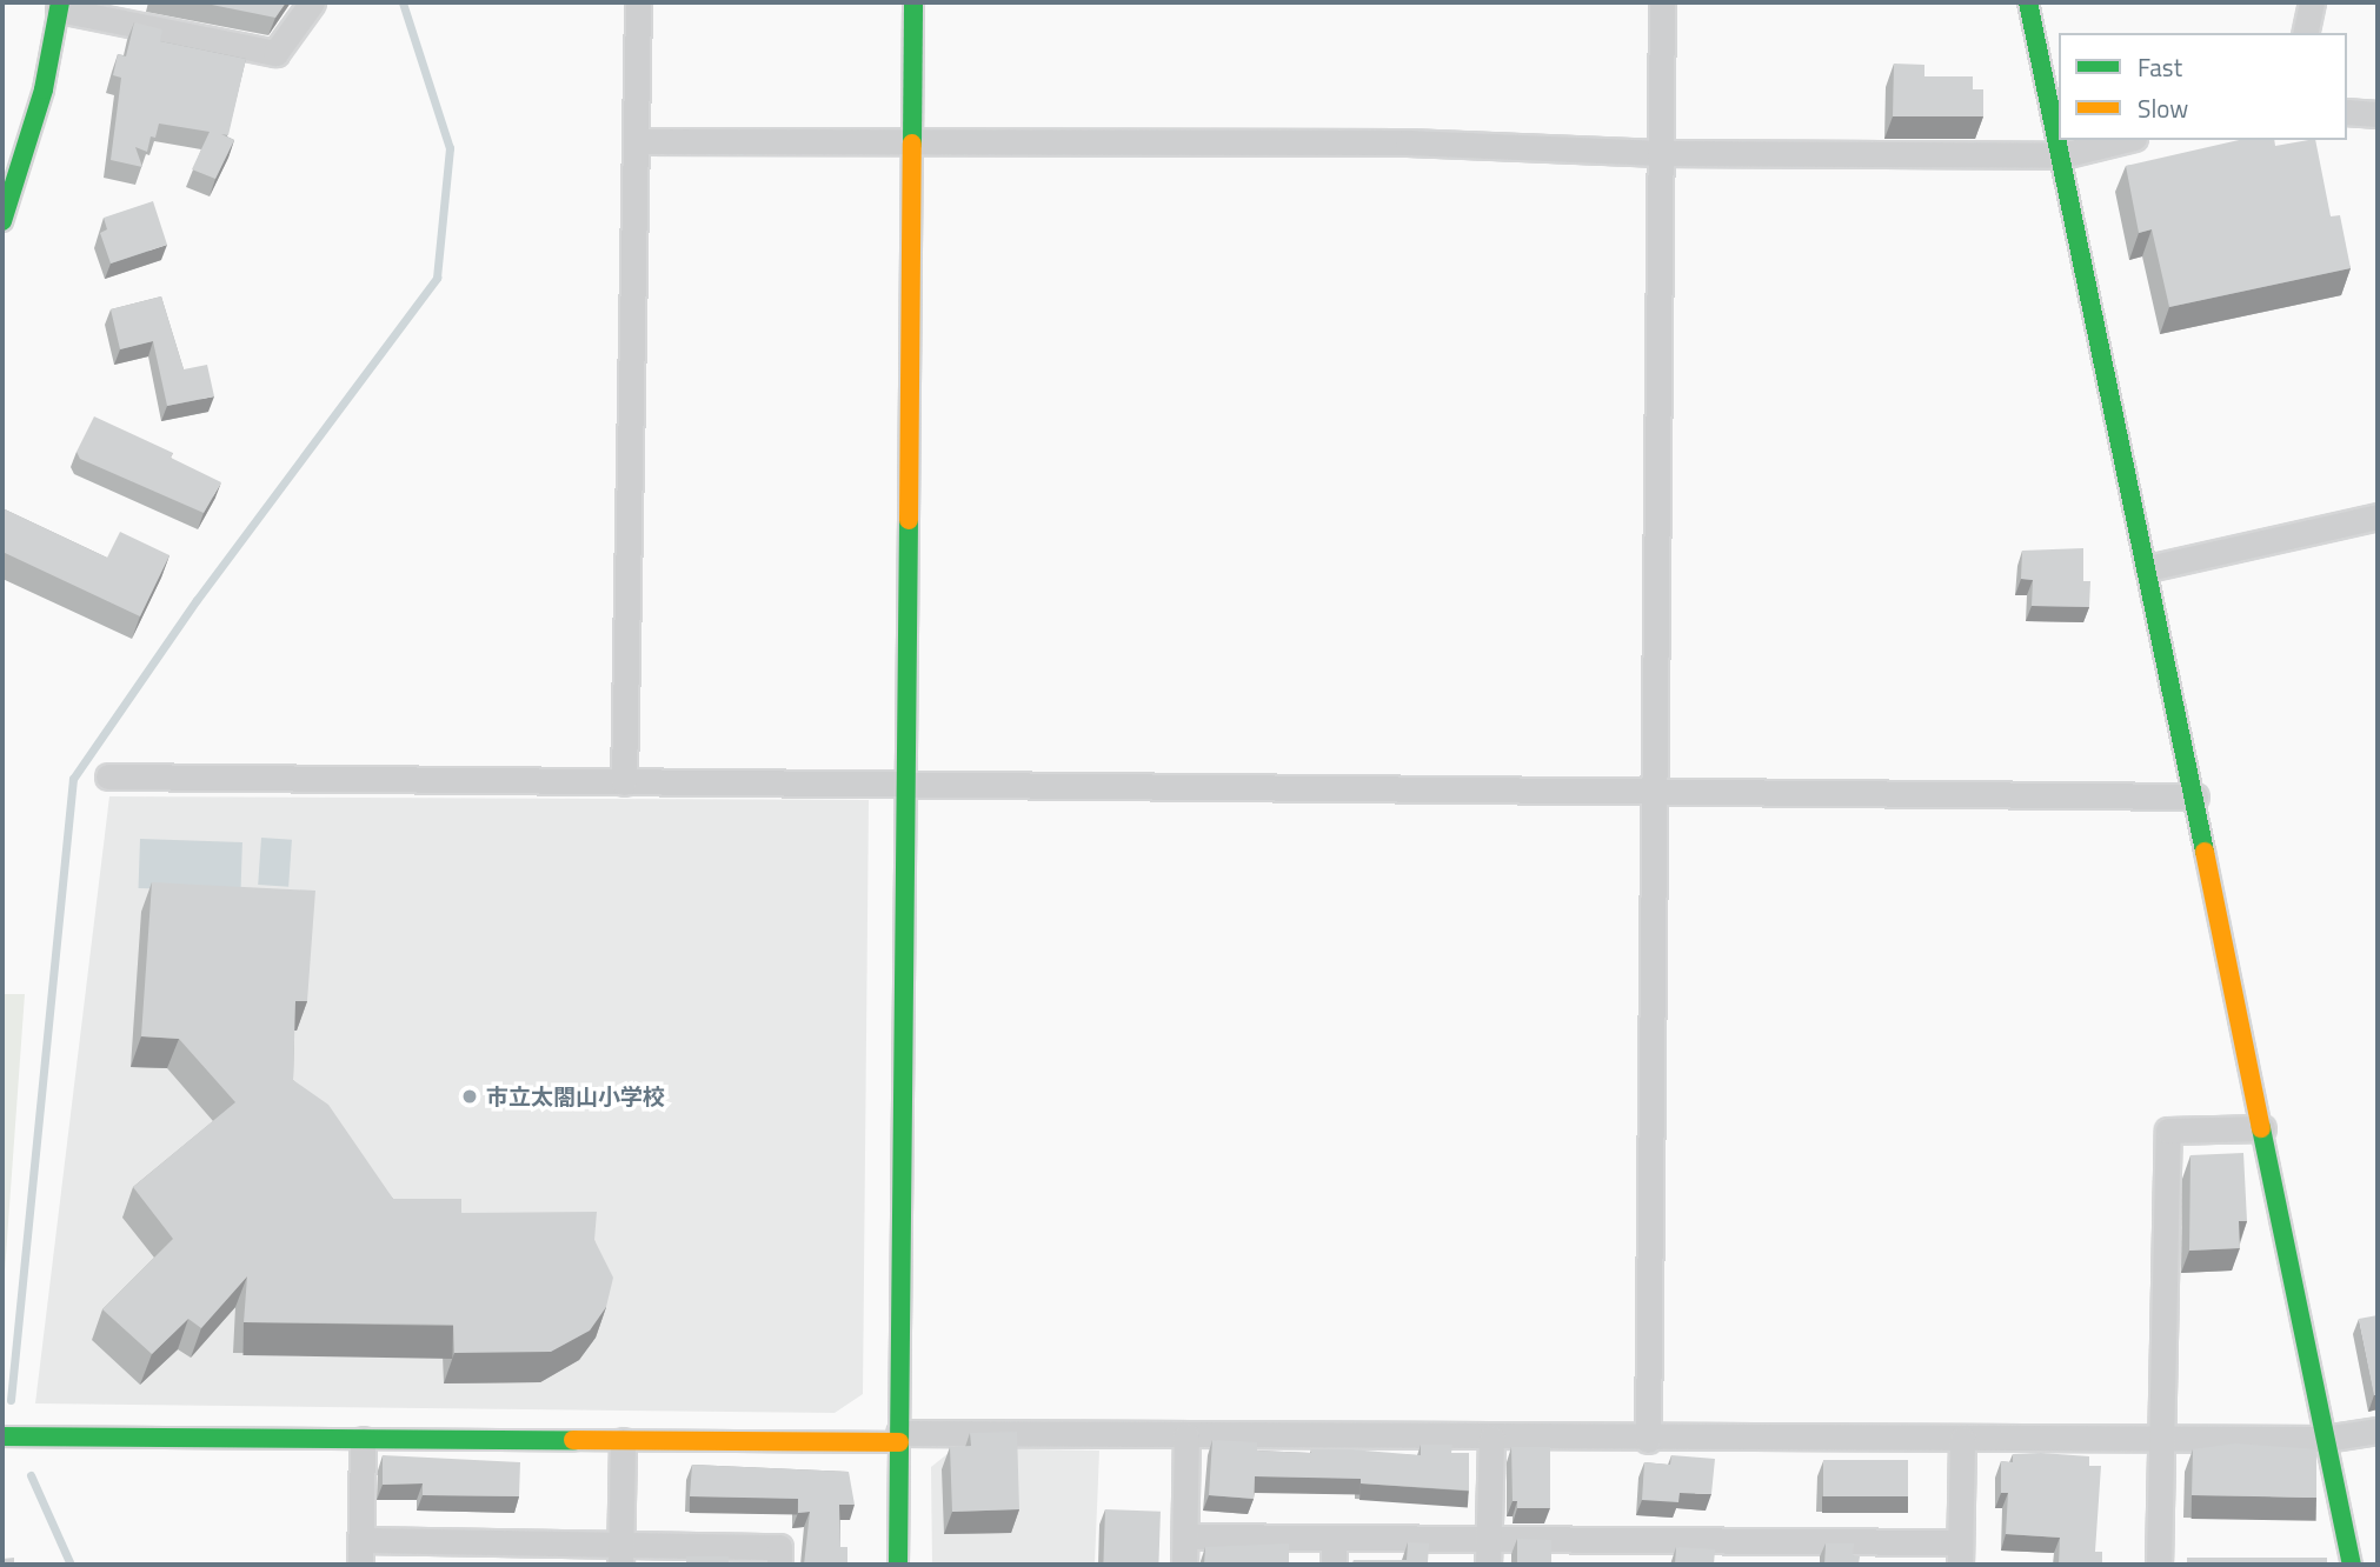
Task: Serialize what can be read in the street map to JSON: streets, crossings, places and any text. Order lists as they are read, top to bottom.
{
  "places": ["市立太閤山小学校"],
  "legend": ["Fast", "Slow"]
}
